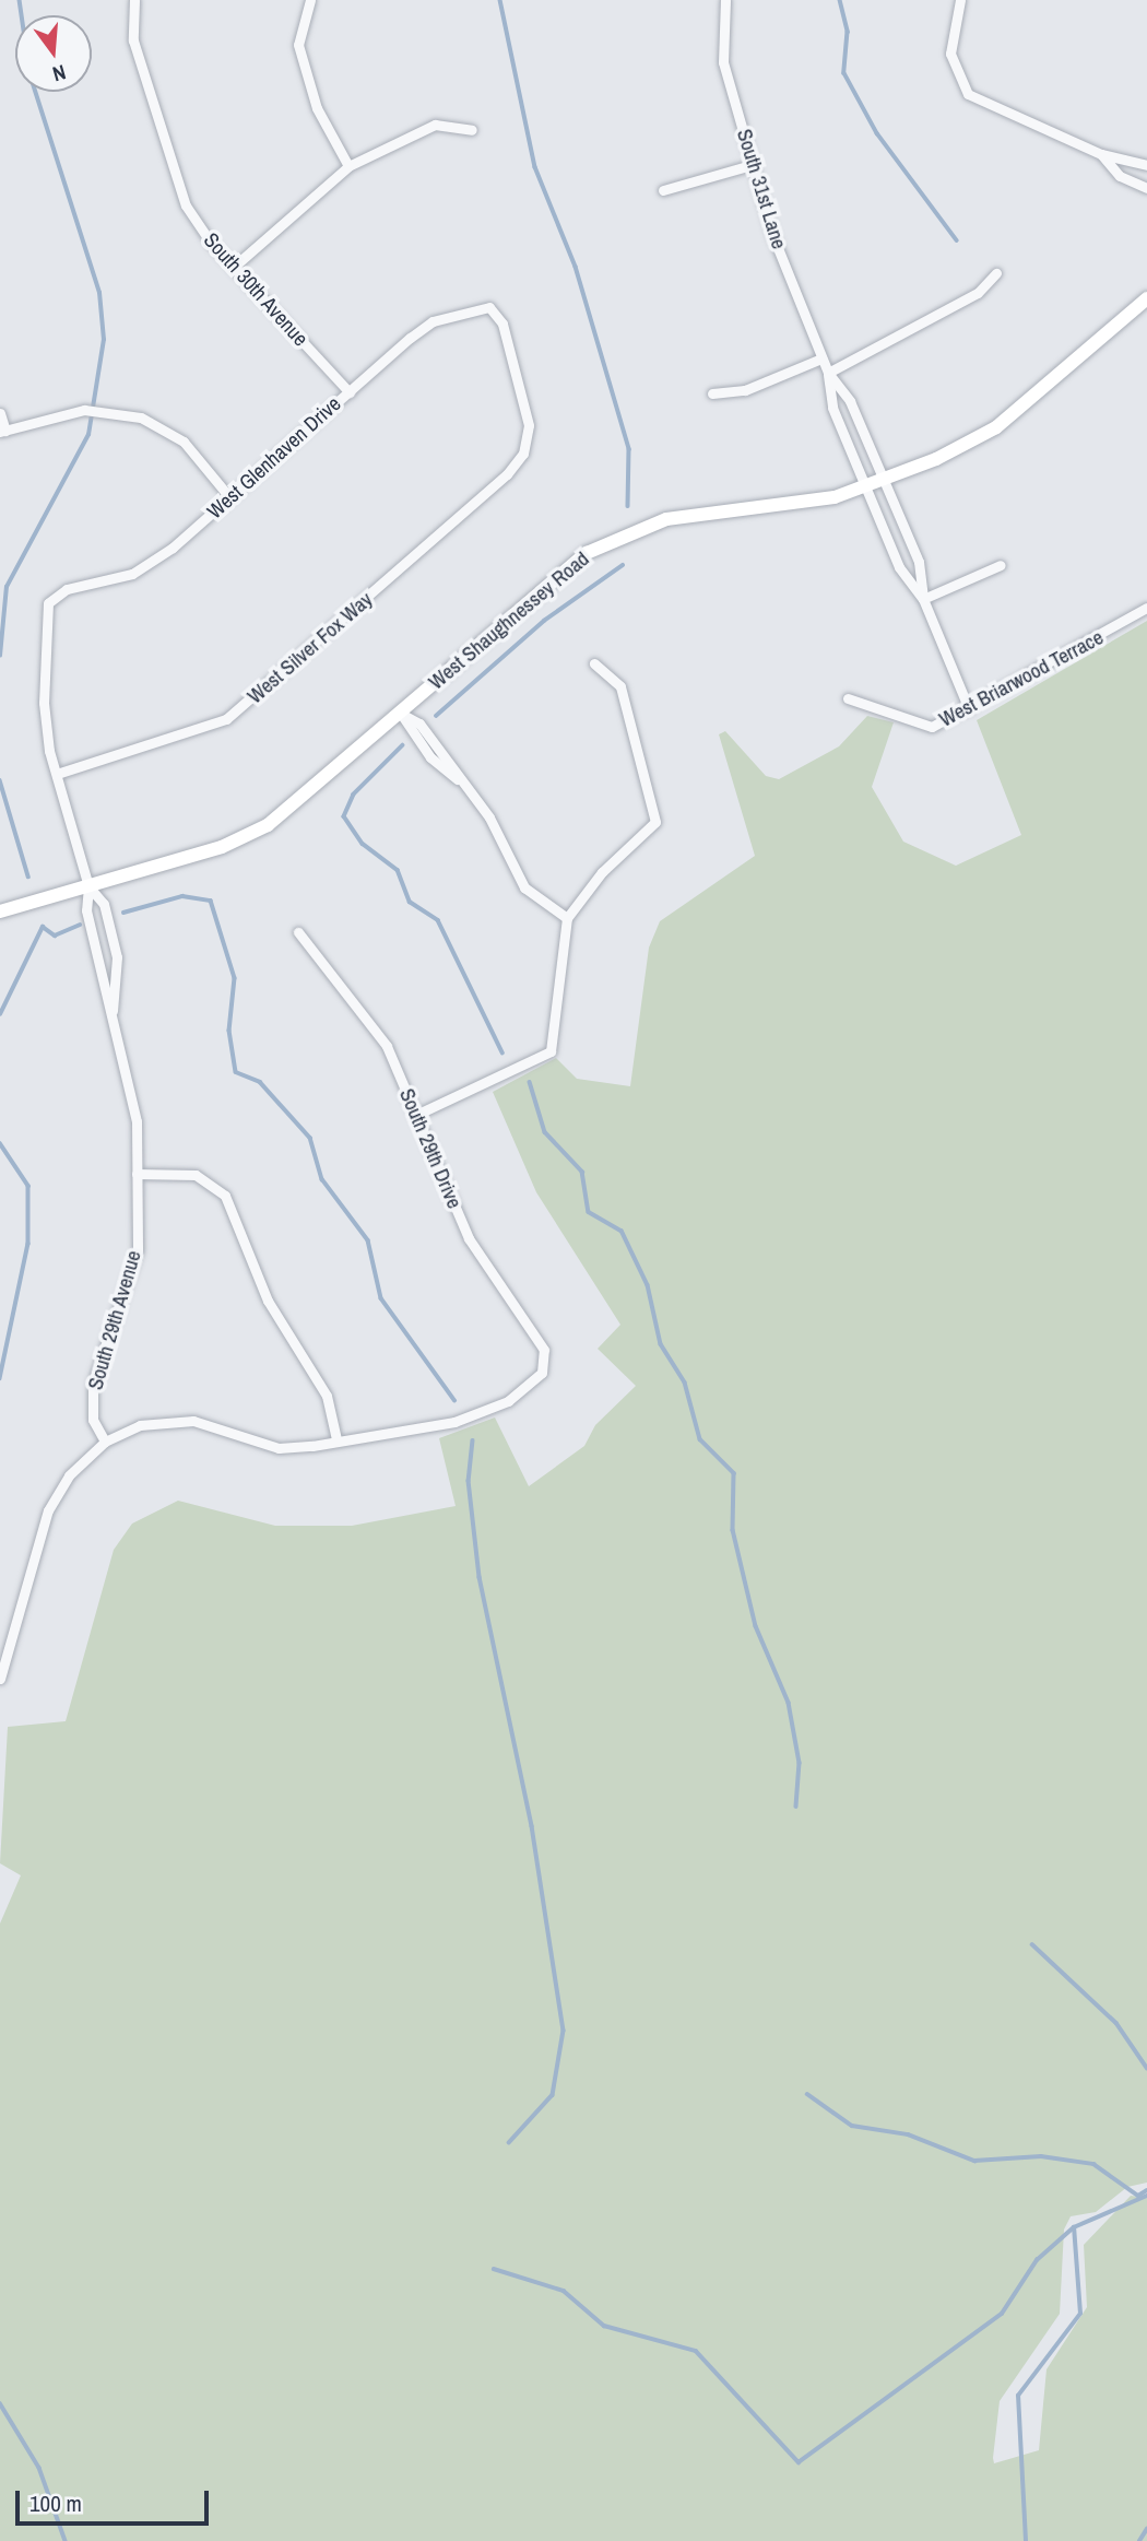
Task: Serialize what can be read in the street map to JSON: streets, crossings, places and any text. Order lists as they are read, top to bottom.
{
  "streets": {
    "street": [
      "South 31st Lane",
      "South 30th Avenue",
      "West Glenhaven Drive",
      "West Shaughnessey Road",
      "West Silver Fox Way",
      "West Briarwood Terrace",
      "South 29th Drive",
      "South 29th Avenue"
    ]
  },
  "crossings": [
    ["South 31st Lane", "West Shaughnessey Road"],
    ["South 31st Lane", "West Briarwood Terrace"],
    ["South 30th Avenue", "West Glenhaven Drive"],
    ["West Glenhaven Drive", "West Silver Fox Way"],
    ["West Glenhaven Drive", "South 29th Avenue"],
    ["West Shaughnessey Road", "South 29th Avenue"],
    ["West Silver Fox Way", "South 29th Avenue"]
  ],
  "scale_bar": "100 m",
  "north": "bottom"
}
